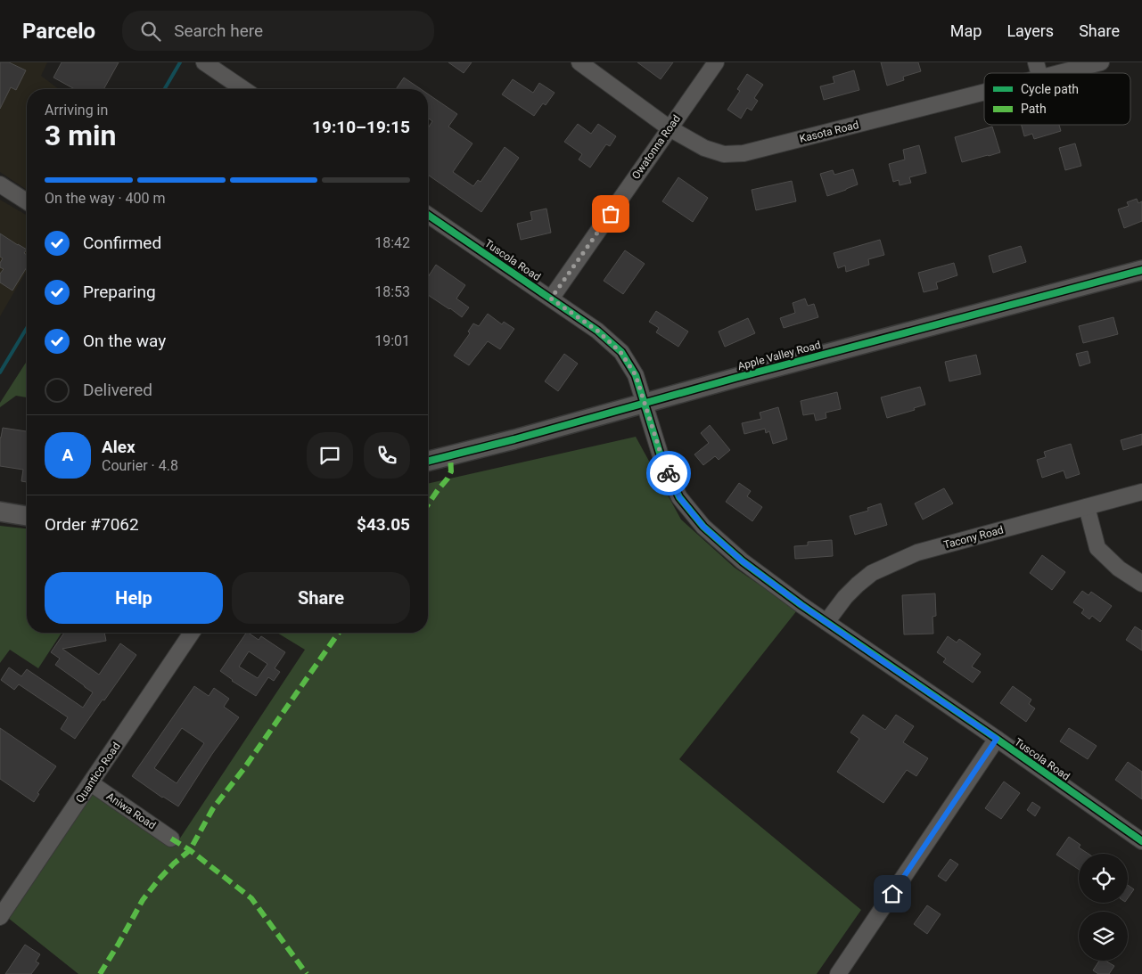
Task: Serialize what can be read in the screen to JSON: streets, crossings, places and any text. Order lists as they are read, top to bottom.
{
  "streets": {
    "main road": ["Apple Valley Road"],
    "street": [
      "Kasota Road",
      "Owatonna Road",
      "Tuscola Road",
      "Tacony Road",
      "Quantico Road",
      "Aniwa Road"
    ]
  },
  "crossings": [
    ["Kasota Road", "Owatonna Road"],
    ["Owatonna Road", "Tuscola Road"],
    ["Tuscola Road", "Apple Valley Road"],
    ["Tuscola Road", "Tacony Road"],
    ["Quantico Road", "Aniwa Road"]
  ],
  "legend": ["Cycle path", "Path"],
  "page": {
    "header": "Parcelo",
    "search": "Search here",
    "nav": ["Map", "Layers", "Share"],
    "heading": ["3 min", "Arriving in", "19:10–19:15"],
    "panel": [
      "Alex",
      "Courier · 4.8",
      "Order #7062",
      "$43.05"
    ],
    "bar": "On the way · 400 m",
    "list": [
      ["Confirmed", "18:42"],
      ["Preparing", "18:53"],
      ["On the way", "19:01"],
      "Delivered"
    ],
    "round": "A",
    "buttons": ["Help", "Share"]
  }
}
